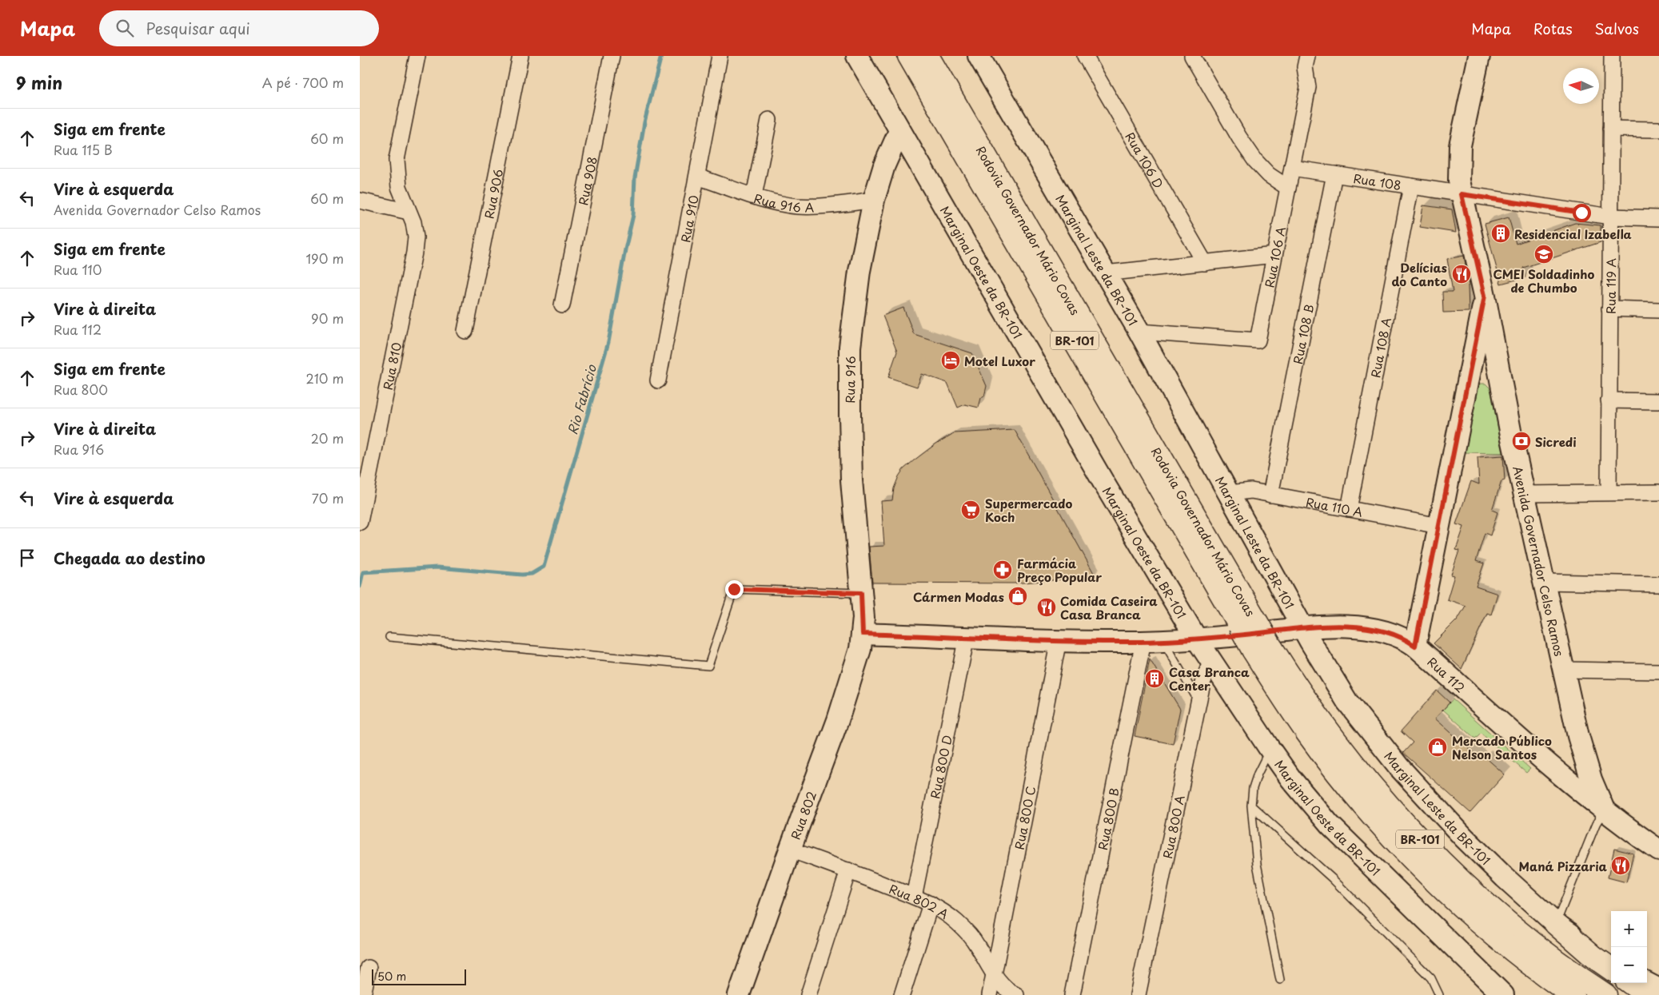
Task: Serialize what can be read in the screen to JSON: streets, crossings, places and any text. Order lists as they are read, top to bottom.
{
  "streets": {
    "highway": ["Rodovia Governador Mário Covas", "BR-101"],
    "main road": [
      "Marginal Leste da BR-101",
      "Marginal Oeste da BR-101",
      "Rua 916",
      "Avenida Governador Celso Ramos",
      "Rua 112",
      "Rua 802"
    ],
    "street": [
      "Rua 106 D",
      "Rua 908",
      "Rua 108",
      "Rua 906",
      "Rua 916 A",
      "Rua 910",
      "Rua 106 A",
      "Rua 119 A",
      "Rua 108 B",
      "Rua 108 A",
      "Rua 810",
      "Rua 110 A",
      "Rua 800 D",
      "Rua 800 C",
      "Rua 800 B",
      "Rua 800 A",
      "Rua 802 A"
    ]
  },
  "crossings": [
    ["Rua 108", "Rua 106 A"],
    ["Rua 108", "Rua 119 A"],
    ["Rua 108", "Rua 108 B"],
    ["Rua 108", "Rua 108 A"],
    ["Rua 108", "Avenida Governador Celso Ramos"],
    ["Rua 916 A", "Rua 910"],
    ["Rua 916 A", "Rua 916"],
    ["Rodovia Governador Mário Covas", "Rua 112"],
    ["Rua 106 A", "Marginal Leste da BR-101"],
    ["Marginal Leste da BR-101", "Rua 110 A"],
    ["Marginal Leste da BR-101", "Rua 112"],
    ["Marginal Oeste da BR-101", "Rua 916"],
    ["Marginal Oeste da BR-101", "Rua 112"],
    ["Marginal Oeste da BR-101", "Rua 800 A"],
    ["Rua 108 B", "Rua 110 A"],
    ["Rua 108 A", "Rua 110 A"],
    ["Rua 916", "Rua 112"],
    ["Rua 916", "Rua 802"],
    ["Avenida Governador Celso Ramos", "Rua 112"],
    ["Rua 112", "Rua 800 D"],
    ["Rua 112", "Rua 802"],
    ["Rua 112", "Rua 800 C"],
    ["Rua 112", "Rua 800 B"],
    ["Rua 800 D", "Rua 802 A"],
    ["Rua 802", "Rua 802 A"],
    ["Rua 800 C", "Rua 802 A"]
  ],
  "water": ["Rio Fabrício"],
  "places": {
    "building": ["Residencial Izabella", "Casa Branca Center"],
    "school or university": ["CMEI Soldadinho de Chumbo"],
    "restaurant": ["Delícias do Canto", "Comida Caseira Casa Branca", "Maná Pizzaria"],
    "hotel": ["Motel Luxor"],
    "bank": ["Sicredi"],
    "supermarket": ["Supermercado Koch"],
    "pharmacy": ["Farmácia Preço Popular"],
    "shop": ["Cármen Modas", "Mercado Público Nelson Santos"]
  },
  "scale_bar": "50 m",
  "north": "left",
  "page": {
    "header": "Mapa",
    "search": "Pesquisar aqui",
    "nav": ["Mapa", "Rotas", "Salvos"],
    "heading": ["9 min", "A pé · 700 m"],
    "list": [
      ["Siga em frente", "Rua 115 B", "60 m"],
      ["Vire à esquerda", "Avenida Governador Celso Ramos", "60 m"],
      ["Siga em frente", "Rua 110", "190 m"],
      ["Vire à direita", "Rua 112", "90 m"],
      ["Siga em frente", "Rua 800", "210 m"],
      ["Vire à direita", "Rua 916", "20 m"],
      ["Vire à esquerda", "70 m"],
      "Chegada ao destino"
    ],
    "map_buttons": ["+", "−"],
    "scale": "50 m"
  }
}
